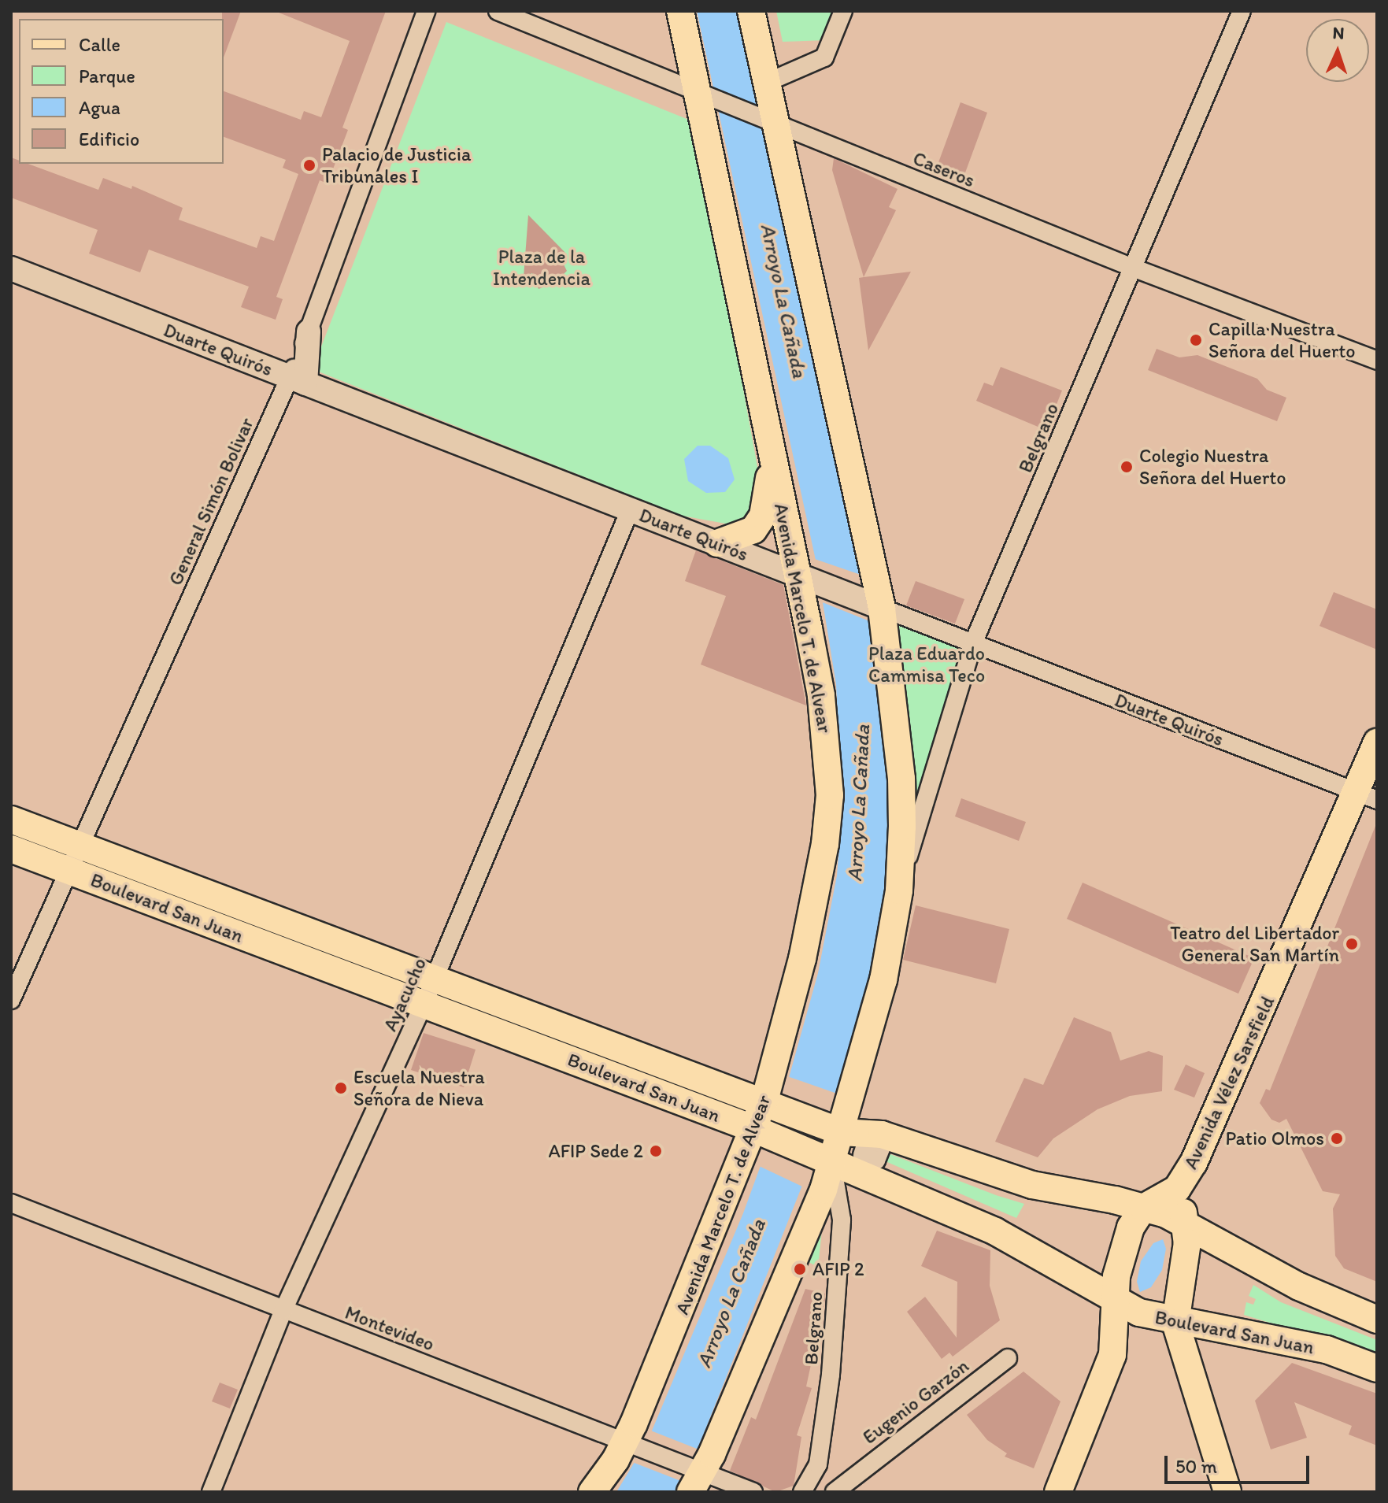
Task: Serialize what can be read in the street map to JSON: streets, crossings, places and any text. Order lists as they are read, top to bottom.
{
  "streets": {
    "main road": [
      "Duarte Quirós",
      "Avenida Marcelo T. de Alvear",
      "Boulevard San Juan",
      "Avenida Vélez Sarsfield"
    ],
    "street": [
      "Caseros",
      "Belgrano",
      "General Simón Bolivar",
      "Ayacucho",
      "Montevideo",
      "Eugenio Garzón"
    ]
  },
  "crossings": [
    ["Caseros", "Belgrano"],
    ["Caseros", "Avenida Marcelo T. de Alvear"],
    ["Duarte Quirós", "Belgrano"],
    ["Duarte Quirós", "General Simón Bolivar"],
    ["Duarte Quirós", "Avenida Marcelo T. de Alvear"],
    ["Duarte Quirós", "Ayacucho"],
    ["Duarte Quirós", "Avenida Vélez Sarsfield"],
    ["Belgrano", "Boulevard San Juan"],
    ["General Simón Bolivar", "Boulevard San Juan"],
    ["Avenida Marcelo T. de Alvear", "Boulevard San Juan"],
    ["Avenida Marcelo T. de Alvear", "Montevideo"],
    ["Boulevard San Juan", "Ayacucho"],
    ["Boulevard San Juan", "Avenida Vélez Sarsfield"],
    ["Ayacucho", "Montevideo"]
  ],
  "water": ["Arroyo La Cañada"],
  "parks": ["Plaza de la Intendencia", "Plaza Eduardo Cammisa Teco"],
  "places": [
    "Palacio de Justicia Tribunales I",
    "Capilla Nuestra Señora del Huerto",
    "Colegio Nuestra Señora del Huerto",
    "Teatro del Libertador General San Martín",
    "Escuela Nuestra Señora de Nieva",
    "Patio Olmos",
    "AFIP Sede 2",
    "AFIP 2"
  ],
  "legend": [
    "Calle",
    "Parque",
    "Agua",
    "Edificio"
  ],
  "scale_bar": "50 m",
  "north": "top"
}
